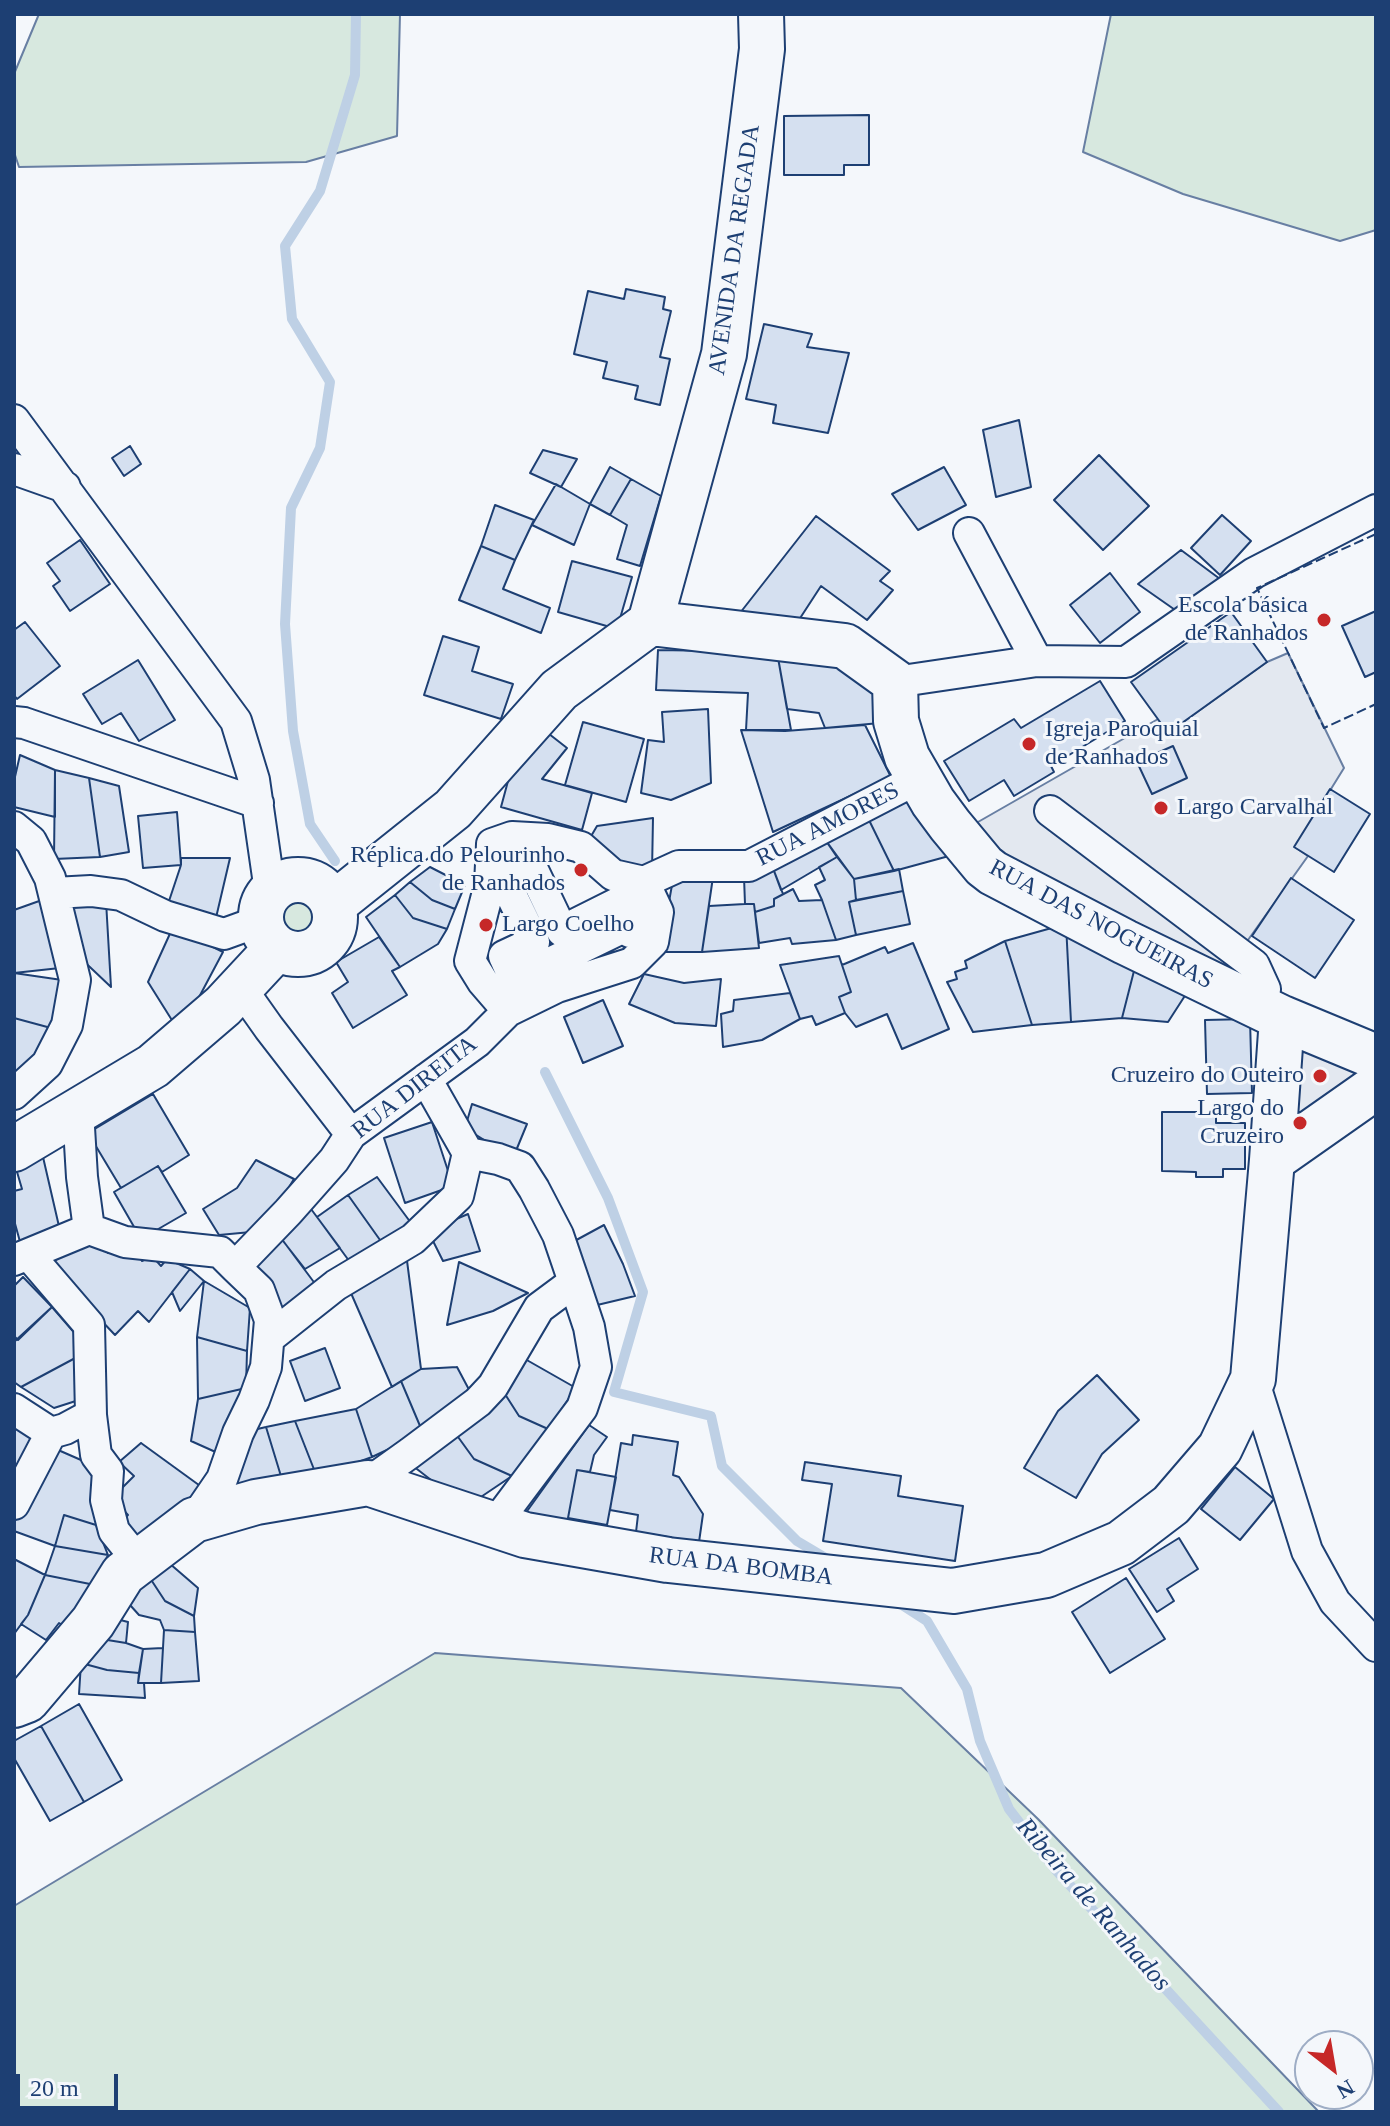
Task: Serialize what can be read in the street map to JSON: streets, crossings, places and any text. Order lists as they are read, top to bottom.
{
  "streets": {
    "street": [
      "AVENIDA DA REGADA",
      "RUA AMORES",
      "RUA DAS NOGUEIRAS",
      "RUA DIREITA",
      "RUA DA BOMBA"
    ]
  },
  "crossings": [
    ["RUA AMORES", "RUA DAS NOGUEIRAS"],
    ["RUA AMORES", "RUA DIREITA"],
    ["RUA DAS NOGUEIRAS", "RUA DA BOMBA"]
  ],
  "water": ["Ribeira de Ranhados"],
  "places": [
    "Escola básica de Ranhados",
    "Igreja Paroquial de Ranhados",
    "Largo Carvalhal",
    "Réplica do Pelourinho de Ranhados",
    "Largo Coelho",
    "Cruzeiro do Outeiro",
    "Largo do Cruzeiro"
  ],
  "scale_bar": "20 m",
  "north": "bottom right"
}
